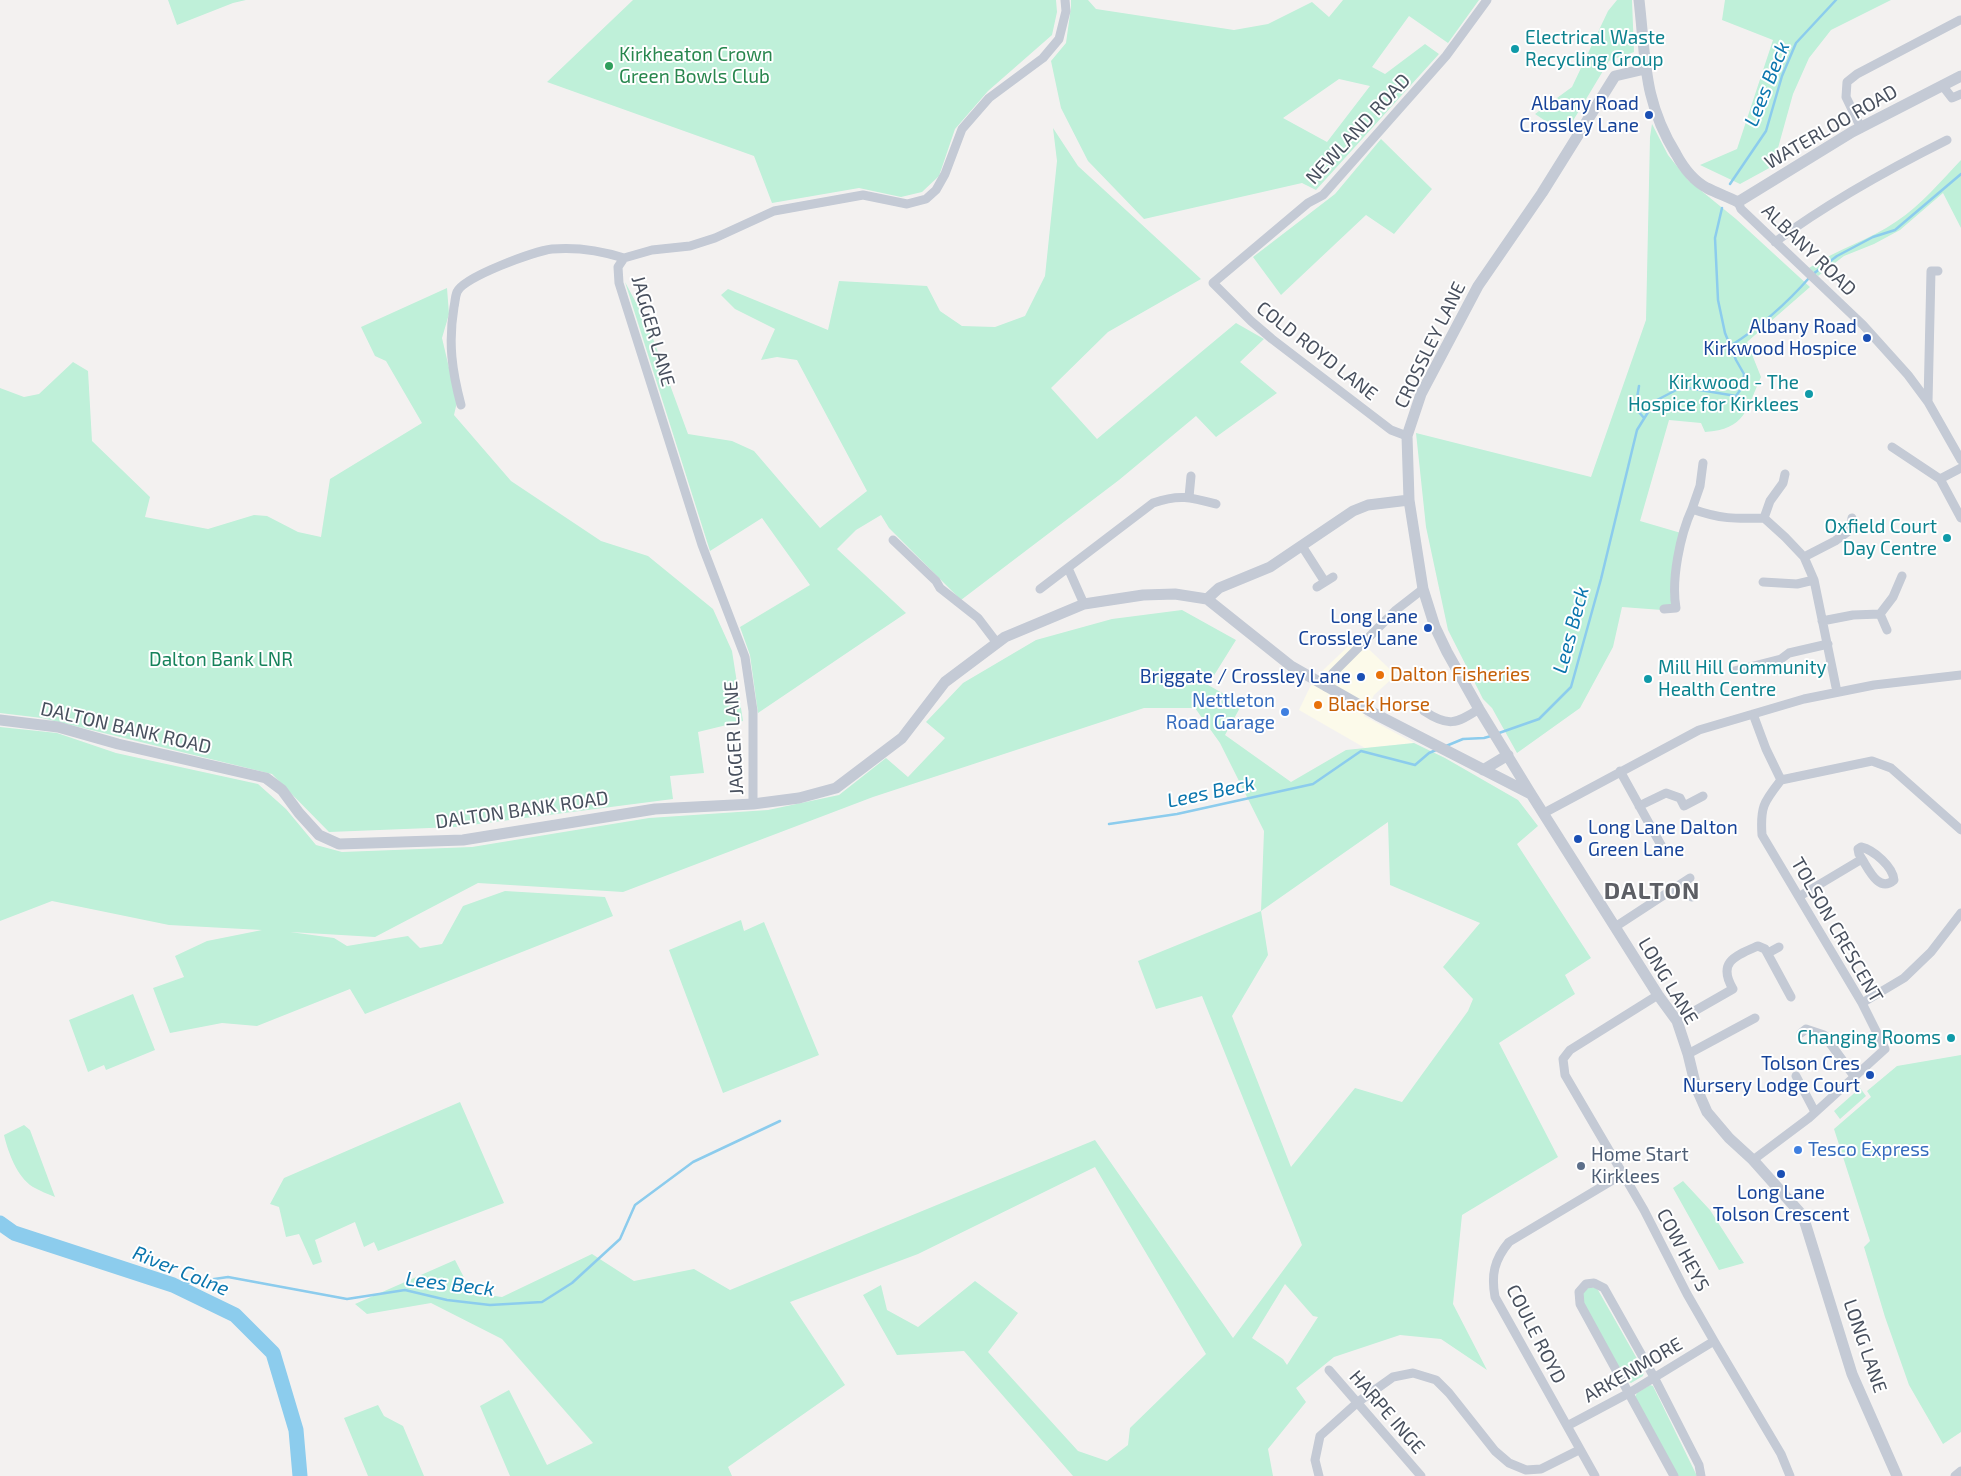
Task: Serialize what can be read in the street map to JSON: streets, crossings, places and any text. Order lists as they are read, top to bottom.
{
  "streets": {
    "street": [
      "WATERLOO ROAD",
      "NEWLAND ROAD",
      "ALBANY ROAD",
      "JAGGER LANE",
      "CROSSLEY LANE",
      "COLD ROYD LANE",
      "DALTON BANK ROAD",
      "TOLSON CRESCENT",
      "LONG LANE",
      "COW HEYS",
      "COULE ROYD",
      "ARKENMORE",
      "HARPE INGE"
    ]
  },
  "crossings": [
    ["WATERLOO ROAD", "ALBANY ROAD"],
    ["NEWLAND ROAD", "COLD ROYD LANE"],
    ["ALBANY ROAD", "CROSSLEY LANE"],
    ["JAGGER LANE", "DALTON BANK ROAD"],
    ["CROSSLEY LANE", "COLD ROYD LANE"],
    ["CROSSLEY LANE", "LONG LANE"],
    ["TOLSON CRESCENT", "LONG LANE"],
    ["LONG LANE", "COW HEYS"],
    ["COW HEYS", "COULE ROYD"],
    ["COW HEYS", "ARKENMORE"],
    ["COULE ROYD", "ARKENMORE"]
  ],
  "districts": ["DALTON"],
  "water": ["Lees Beck", "River Colne"],
  "parks": ["Dalton Bank LNR"],
  "places": [
    "Electrical Waste Recycling Group",
    "Kirkheaton Crown Green Bowls Club",
    "Albany Road Crossley Lane",
    "Albany Road Kirkwood Hospice",
    "Kirkwood - The Hospice for Kirklees",
    "Oxfield Court Day Centre",
    "Long Lane Crossley Lane",
    "Dalton Fisheries",
    "Briggate / Crossley Lane",
    "Mill Hill Community Health Centre",
    "Black Horse",
    "Nettleton Road Garage",
    "Long Lane Dalton Green Lane",
    "Changing Rooms",
    "Tolson Cres Nursery Lodge Court",
    "Tesco Express",
    "Home Start Kirklees",
    "Long Lane Tolson Crescent"
  ]
}
